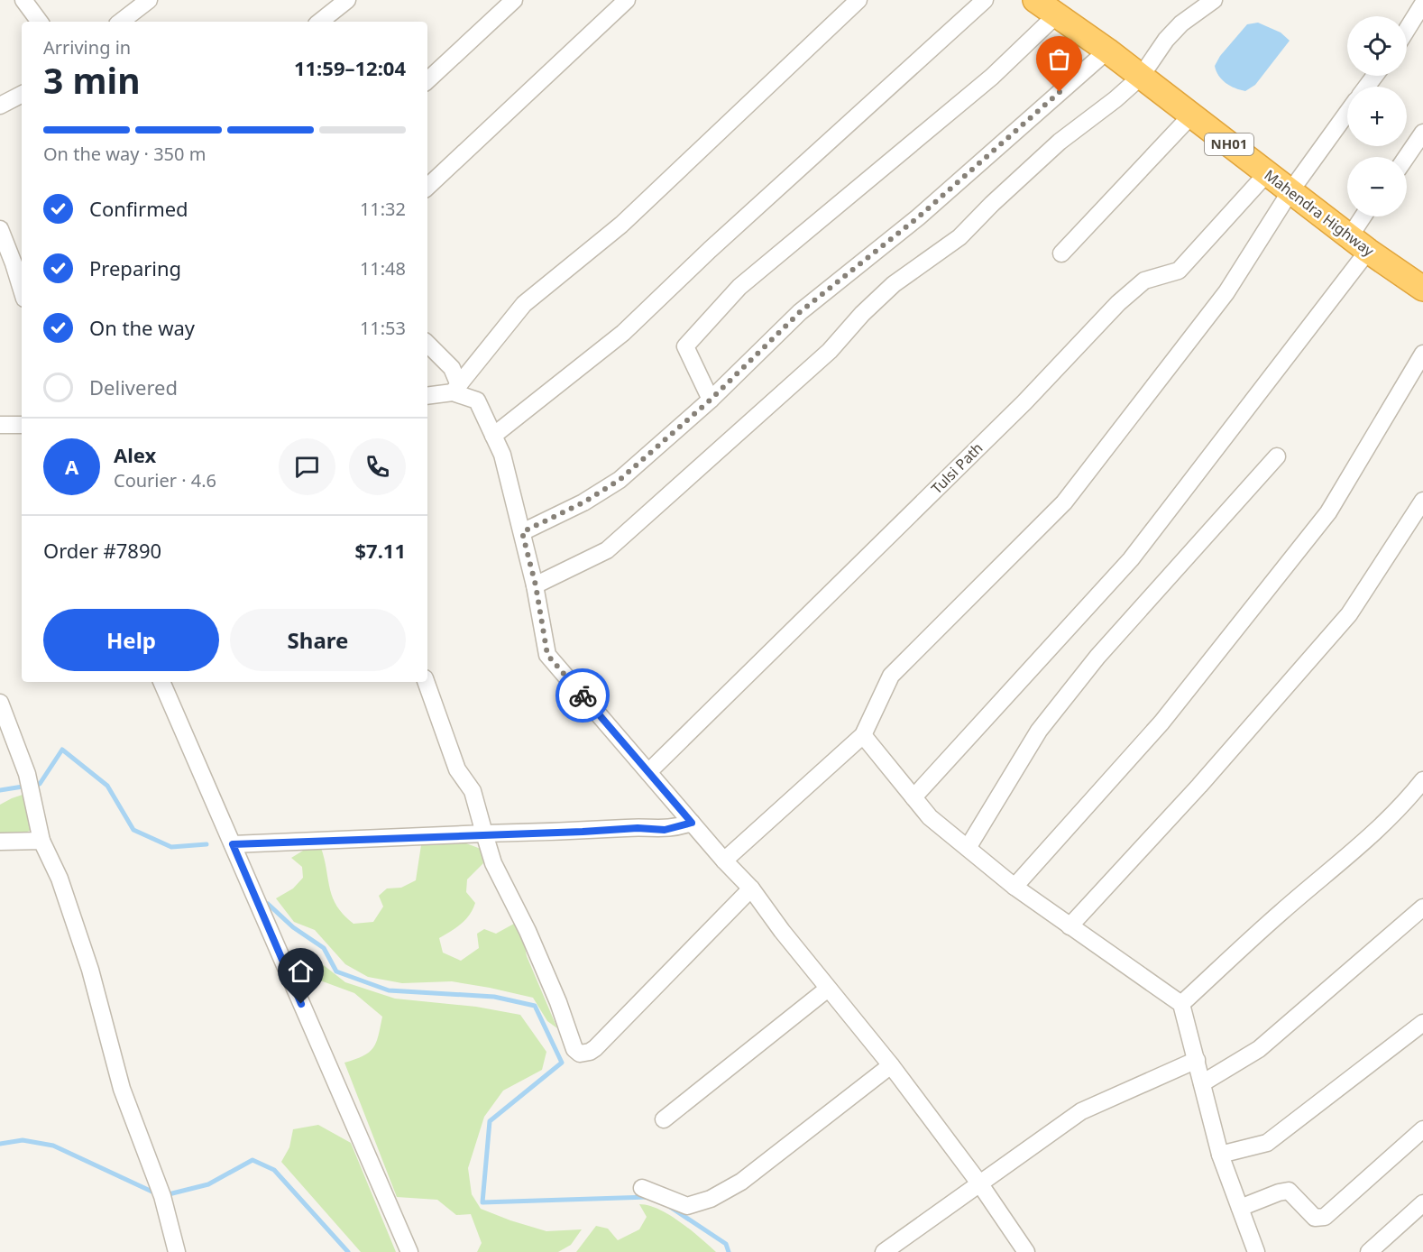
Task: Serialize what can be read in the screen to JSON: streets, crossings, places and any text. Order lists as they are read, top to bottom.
{
  "streets": {
    "highway": ["NH01", "Mahendra Highway"],
    "street": ["Tulsi Path"]
  },
  "crossings": [
    ["Mahendra Highway", "Tulsi Path"]
  ],
  "page": {
    "map_buttons": ["+", "−"],
    "heading": ["3 min", "Arriving in", "11:59–12:04"],
    "panel": [
      "Alex",
      "Courier · 4.6",
      "Order #7890",
      "$7.11"
    ],
    "bar": "On the way · 350 m",
    "list": [
      ["Confirmed", "11:32"],
      ["Preparing", "11:48"],
      ["On the way", "11:53"],
      "Delivered"
    ],
    "round": "A",
    "buttons": ["Help", "Share"]
  }
}
